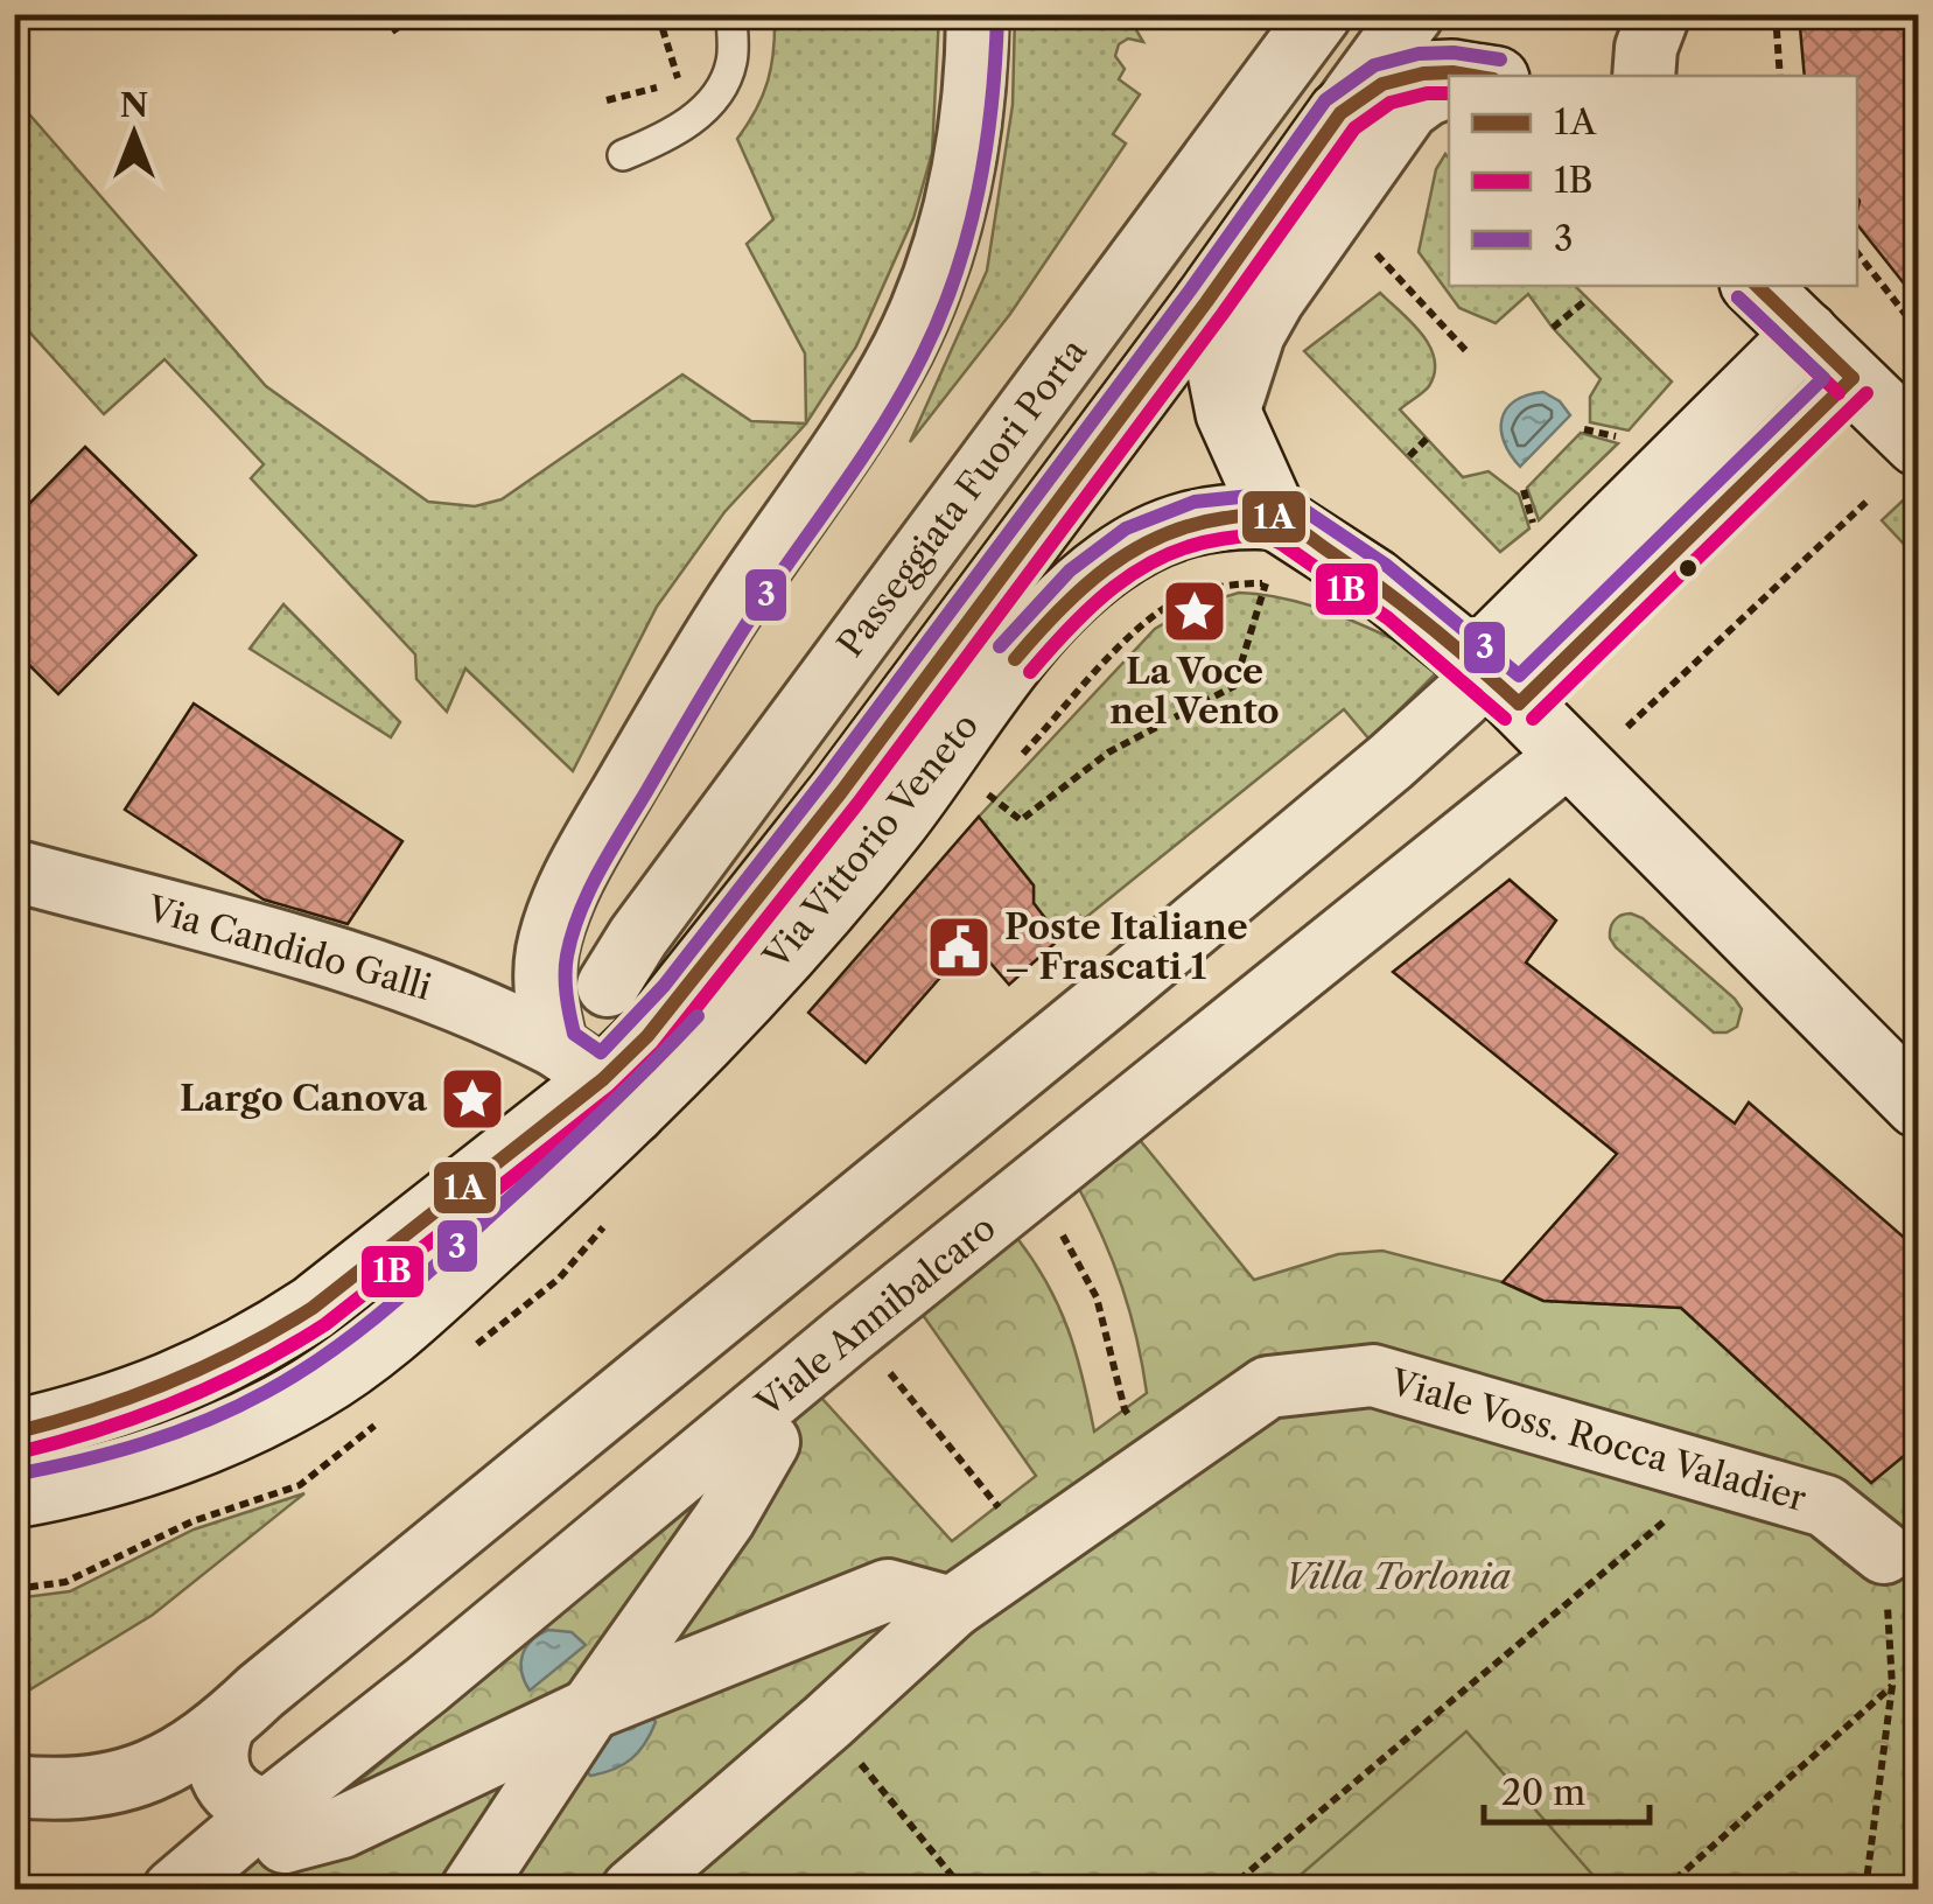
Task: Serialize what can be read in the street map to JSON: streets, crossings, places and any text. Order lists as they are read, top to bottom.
{
  "streets": {
    "main road": ["Via Vittorio Veneto"],
    "street": [
      "Passeggiata Fuori Porta",
      "Via Candido Galli",
      "Viale Annibalcaro",
      "Viale Voss. Rocca Valadier"
    ]
  },
  "crossings": [
    ["Via Vittorio Veneto", "Via Candido Galli"]
  ],
  "parks": ["Villa Torlonia"],
  "places": {
    "place": ["La Voce nel Vento", "Largo Canova"],
    "public building": ["Poste Italiane – Frascati 1"]
  },
  "lines": ["transit line 3", "transit line 1A", "transit line 1B"],
  "legend": ["1A", "1B", "3"],
  "scale_bar": "20 m",
  "north": "top"
}
